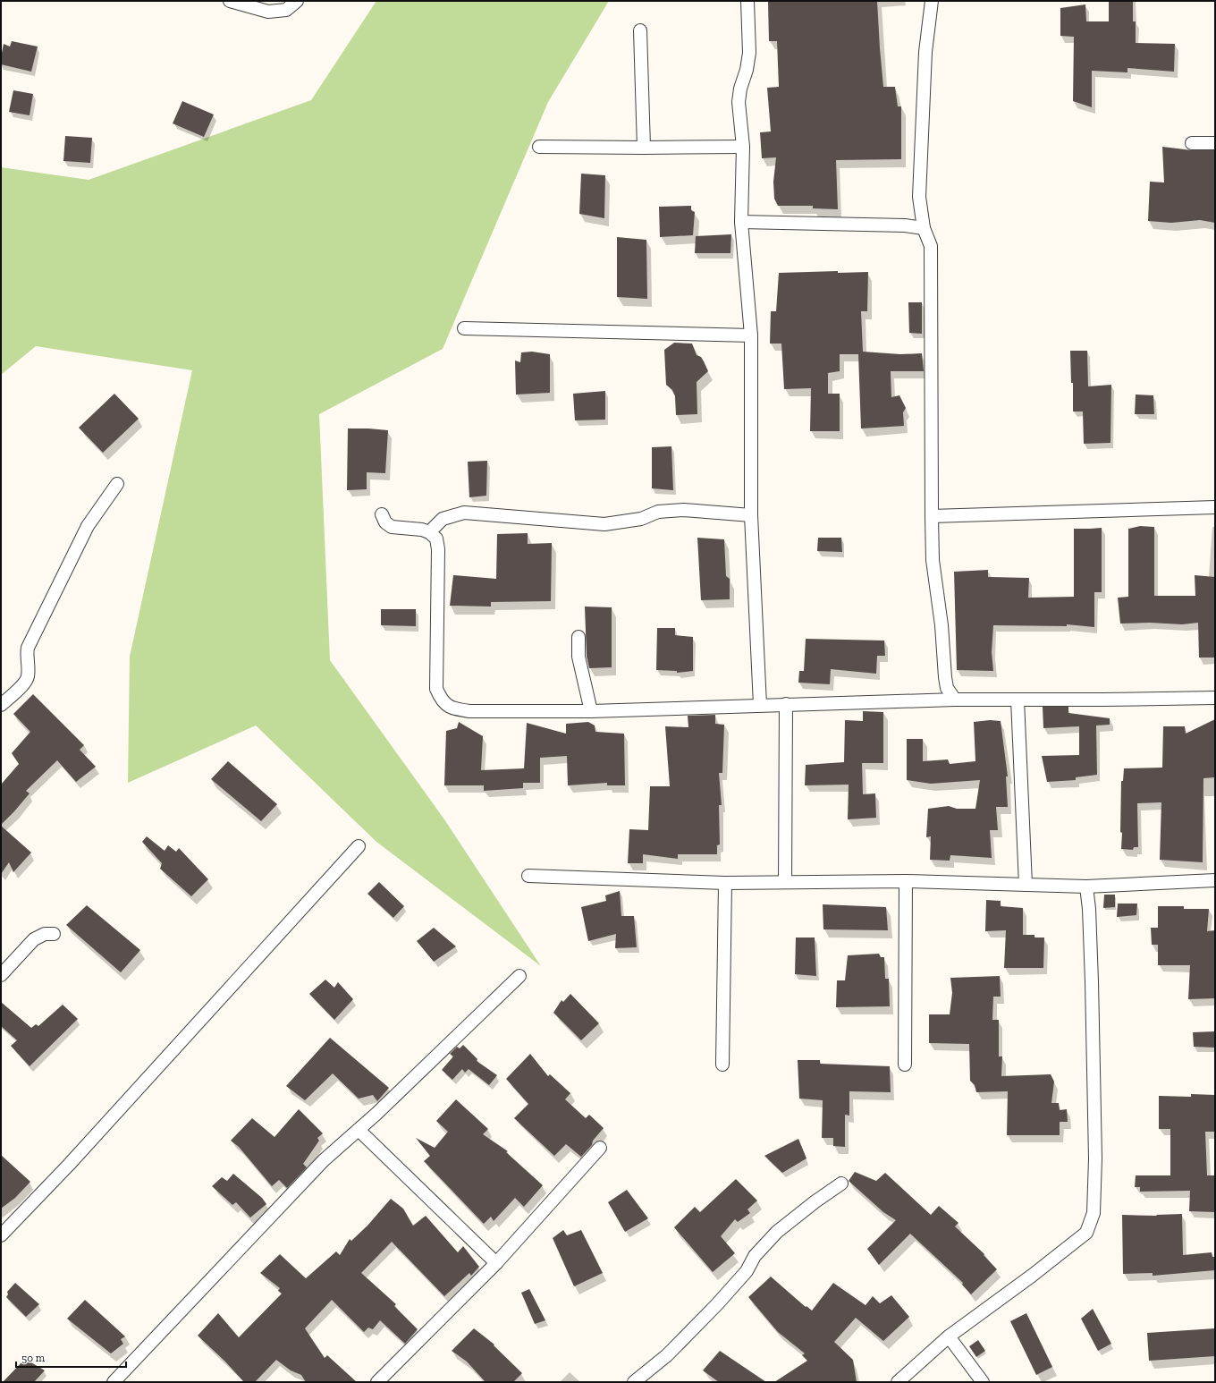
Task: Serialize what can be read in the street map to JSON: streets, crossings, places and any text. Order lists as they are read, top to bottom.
{
  "scale_bar": "50 m"
}
